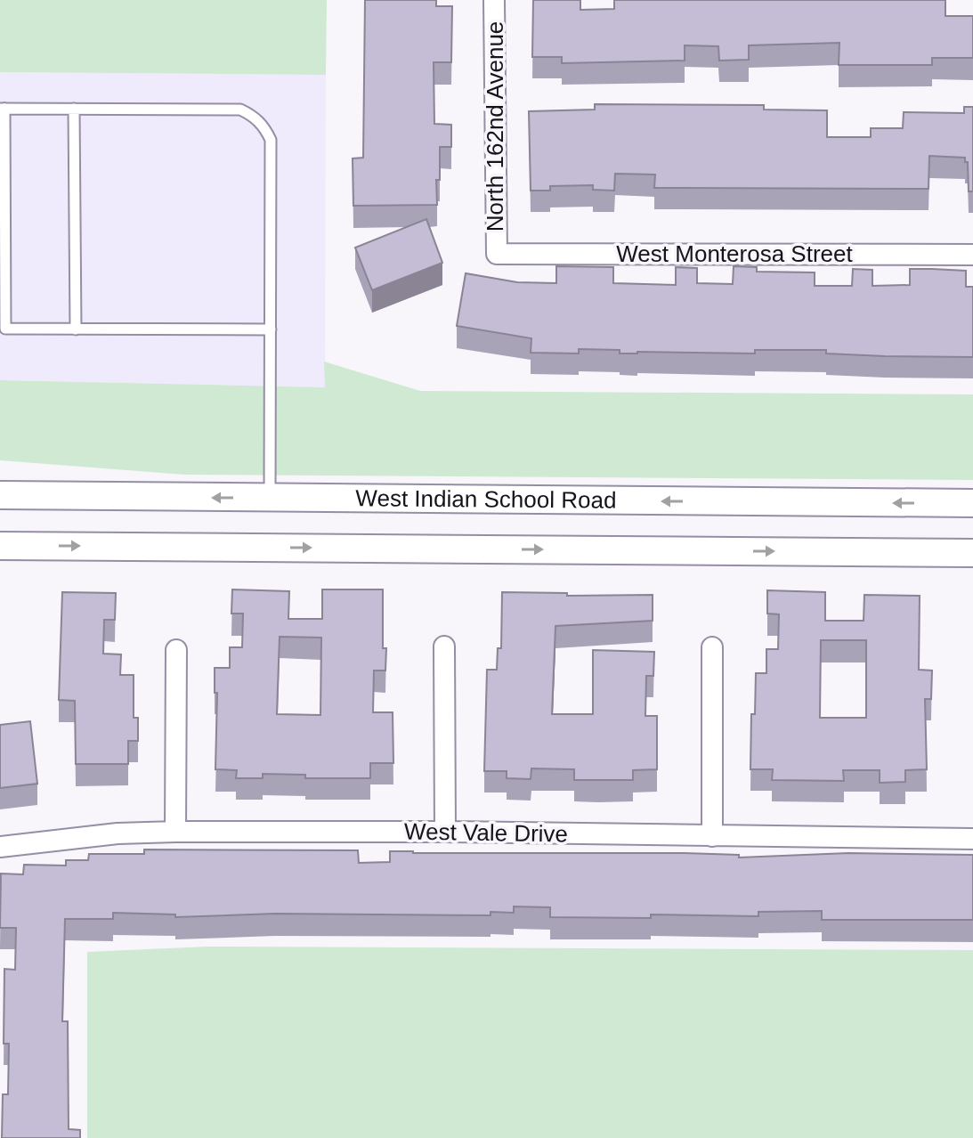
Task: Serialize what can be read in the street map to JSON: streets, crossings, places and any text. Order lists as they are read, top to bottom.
{
  "streets": {
    "main road": ["West Indian School Road"],
    "street": ["North 162nd Avenue", "West Monterosa Street", "West Vale Drive"]
  },
  "crossings": [
    ["North 162nd Avenue", "West Monterosa Street"]
  ]
}
